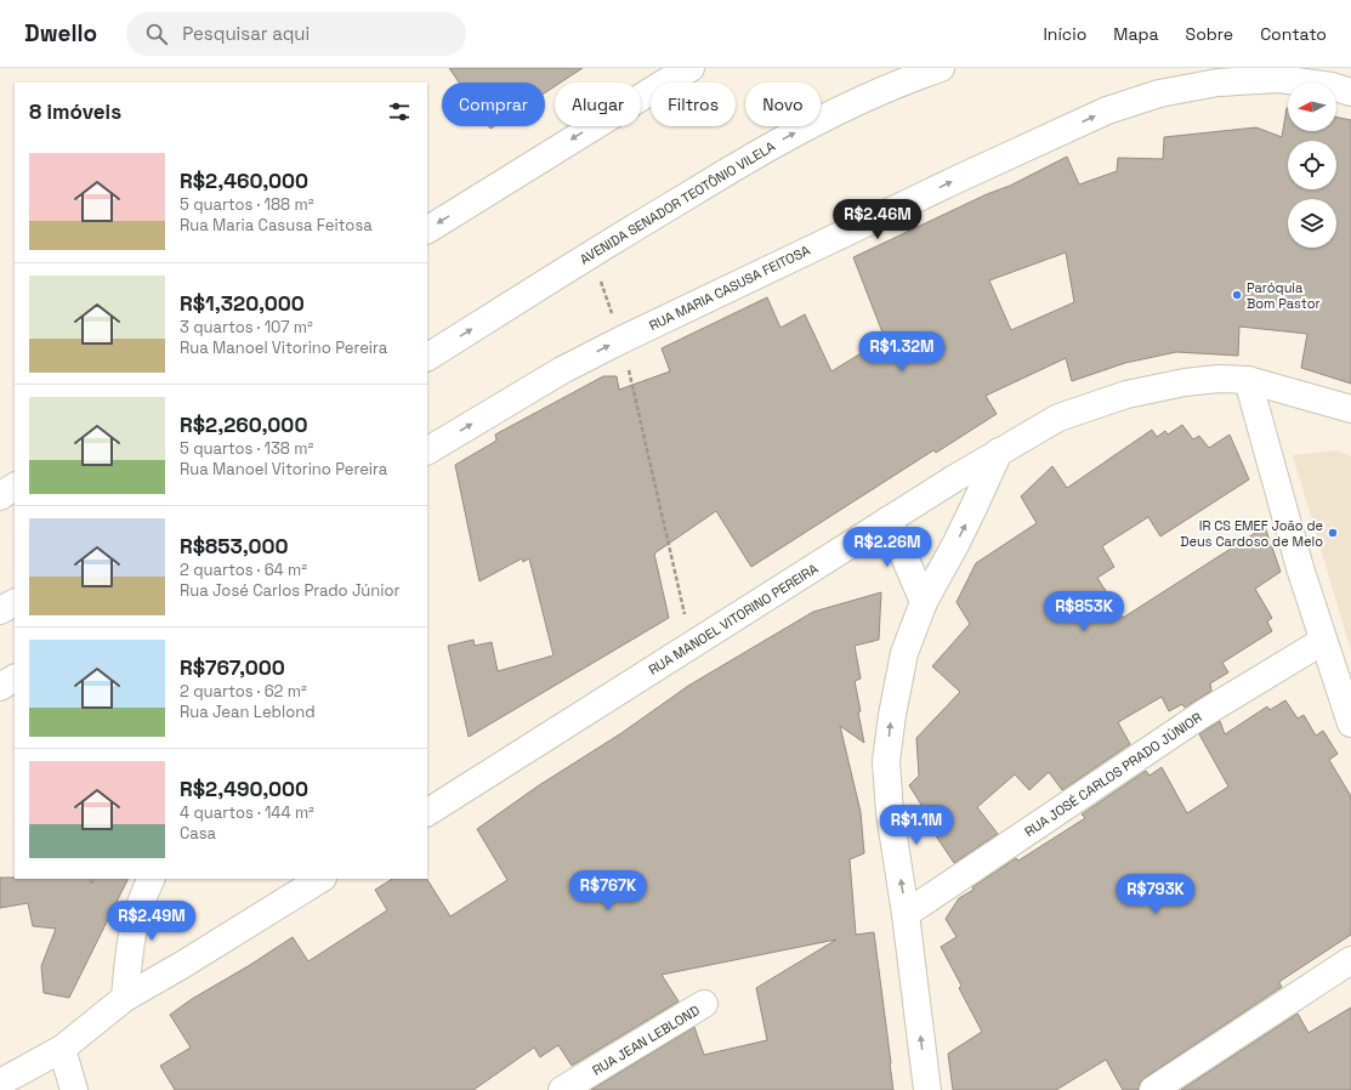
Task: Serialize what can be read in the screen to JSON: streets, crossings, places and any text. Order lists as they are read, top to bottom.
{
  "streets": {
    "street": [
      "AVENIDA SENADOR TEOTÔNIO VILELA",
      "RUA MARIA CASUSA FEITOSA",
      "RUA MANOEL VITORINO PEREIRA",
      "RUA JOSÉ CARLOS PRADO JÚNIOR",
      "RUA JEAN LEBLOND"
    ]
  },
  "places": ["Paróquia Bom Pastor", "IR CS EMEF João de Deus Cardoso de Melo"],
  "north": "left",
  "page": {
    "header": "Dwello",
    "search": "Pesquisar aqui",
    "nav": [
      "Início",
      "Mapa",
      "Sobre",
      "Contato"
    ],
    "chip": [
      "Comprar",
      "Alugar",
      "Filtros",
      "Novo"
    ],
    "heading": "8 imóveis",
    "list": [
      {
        "name": "R$2,460,000",
        "note": "5 quartos · 188 m² · Rua Maria Casusa Feitosa"
      },
      {
        "name": "R$1,320,000",
        "note": "3 quartos · 107 m² · Rua Manoel Vitorino Pereira"
      },
      {
        "name": "R$2,260,000",
        "note": "5 quartos · 138 m² · Rua Manoel Vitorino Pereira"
      },
      {
        "name": "R$853,000",
        "note": "2 quartos · 64 m² · Rua José Carlos Prado Júnior"
      },
      {
        "name": "R$767,000",
        "note": "2 quartos · 62 m² · Rua Jean Leblond"
      },
      {
        "name": "R$2,490,000",
        "note": "4 quartos · 144 m² · Casa"
      }
    ],
    "price": [
      "R$2.46M",
      "R$1.32M",
      "R$2.26M",
      "R$853K",
      "R$1.1M",
      "R$767K",
      "R$793K",
      "R$2.49M"
    ]
  }
}
